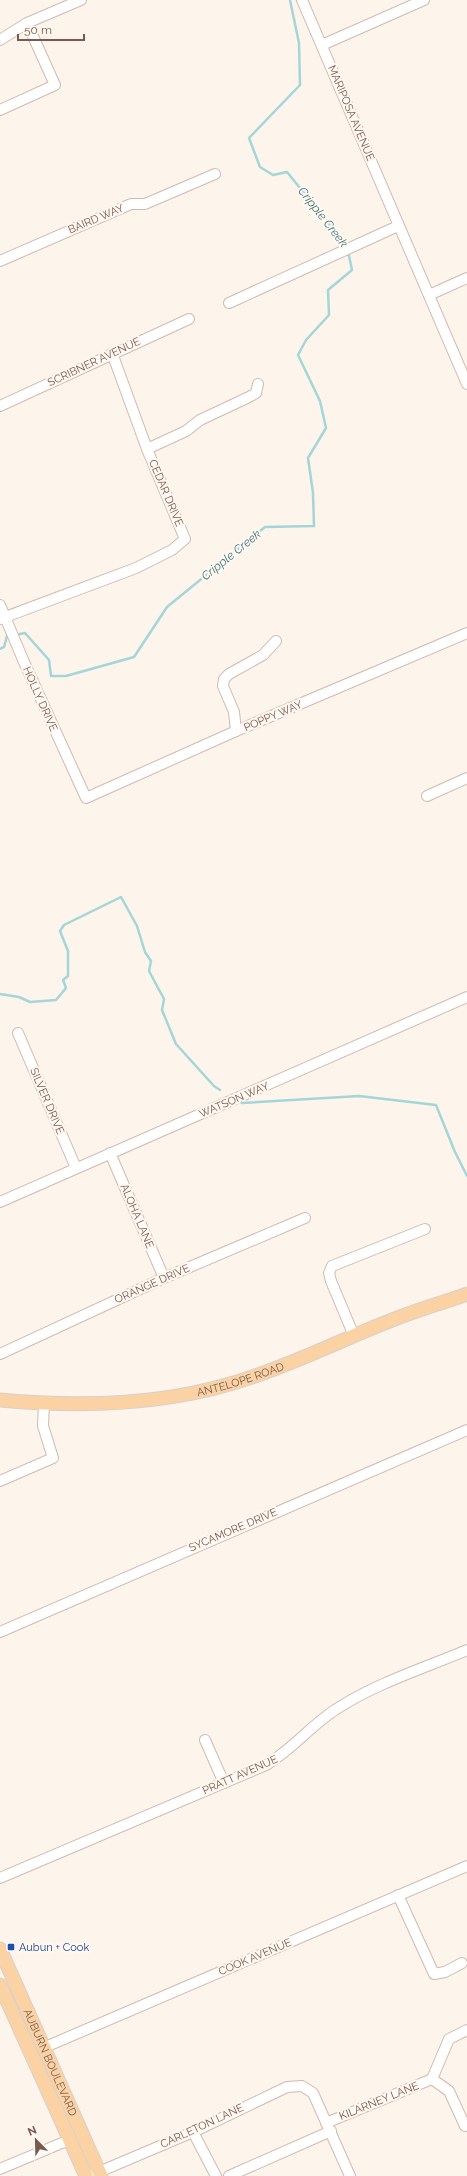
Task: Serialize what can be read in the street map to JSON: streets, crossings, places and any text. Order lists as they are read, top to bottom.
{
  "streets": {
    "main road": ["ANTELOPE ROAD", "AUBURN BOULEVARD"],
    "street": [
      "MARIPOSA AVENUE",
      "BAIRD WAY",
      "SCRIBNER AVENUE",
      "CEDAR DRIVE",
      "HOLLY DRIVE",
      "POPPY WAY",
      "WATSON WAY",
      "SILVER DRIVE",
      "ALOHA LANE",
      "ORANGE DRIVE",
      "SYCAMORE DRIVE",
      "PRATT AVENUE",
      "COOK AVENUE",
      "KILARNEY LANE",
      "CARLETON LANE"
    ]
  },
  "crossings": [
    ["CEDAR DRIVE", "HOLLY DRIVE"],
    ["HOLLY DRIVE", "POPPY WAY"],
    ["WATSON WAY", "SILVER DRIVE"],
    ["WATSON WAY", "ALOHA LANE"],
    ["ALOHA LANE", "ORANGE DRIVE"],
    ["COOK AVENUE", "AUBURN BOULEVARD"],
    ["AUBURN BOULEVARD", "CARLETON LANE"],
    ["KILARNEY LANE", "CARLETON LANE"]
  ],
  "water": ["Cripple Creek"],
  "places": {
    "transit": ["Aubun + Cook"]
  },
  "scale_bar": "50 m",
  "north": "top left"
}
